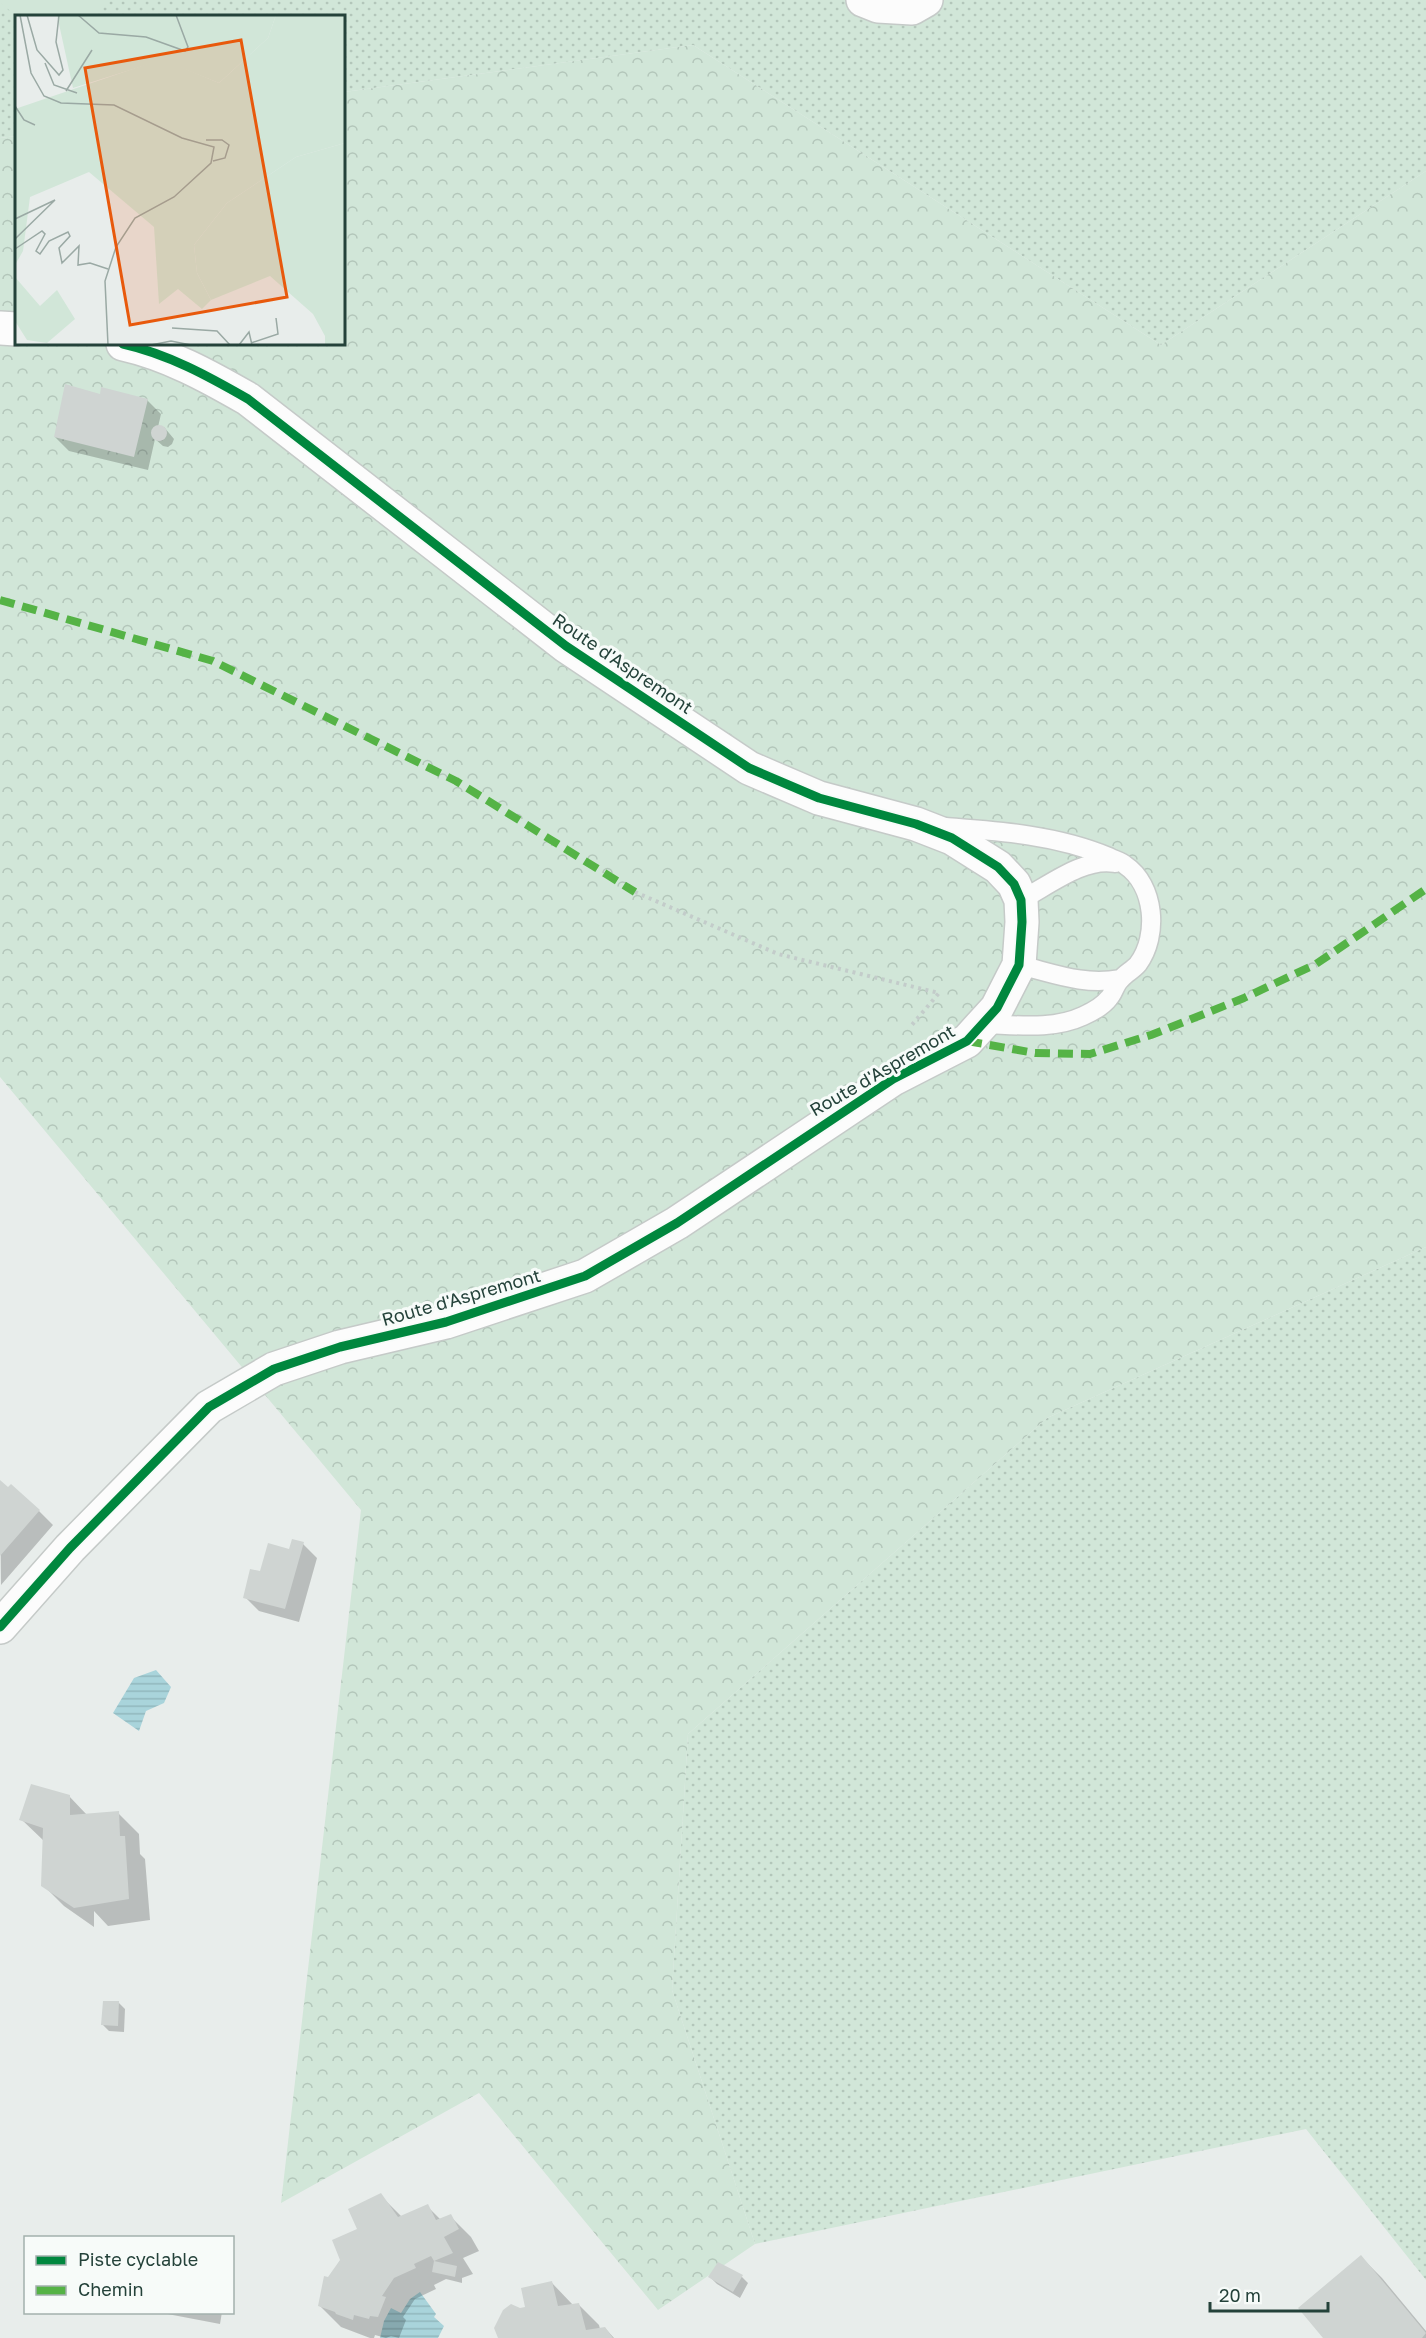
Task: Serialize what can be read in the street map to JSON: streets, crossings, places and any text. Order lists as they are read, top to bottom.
{
  "streets": {
    "street": ["Route d'Aspremont"]
  },
  "legend": ["Piste cyclable", "Chemin"],
  "scale_bar": "20 m"
}
